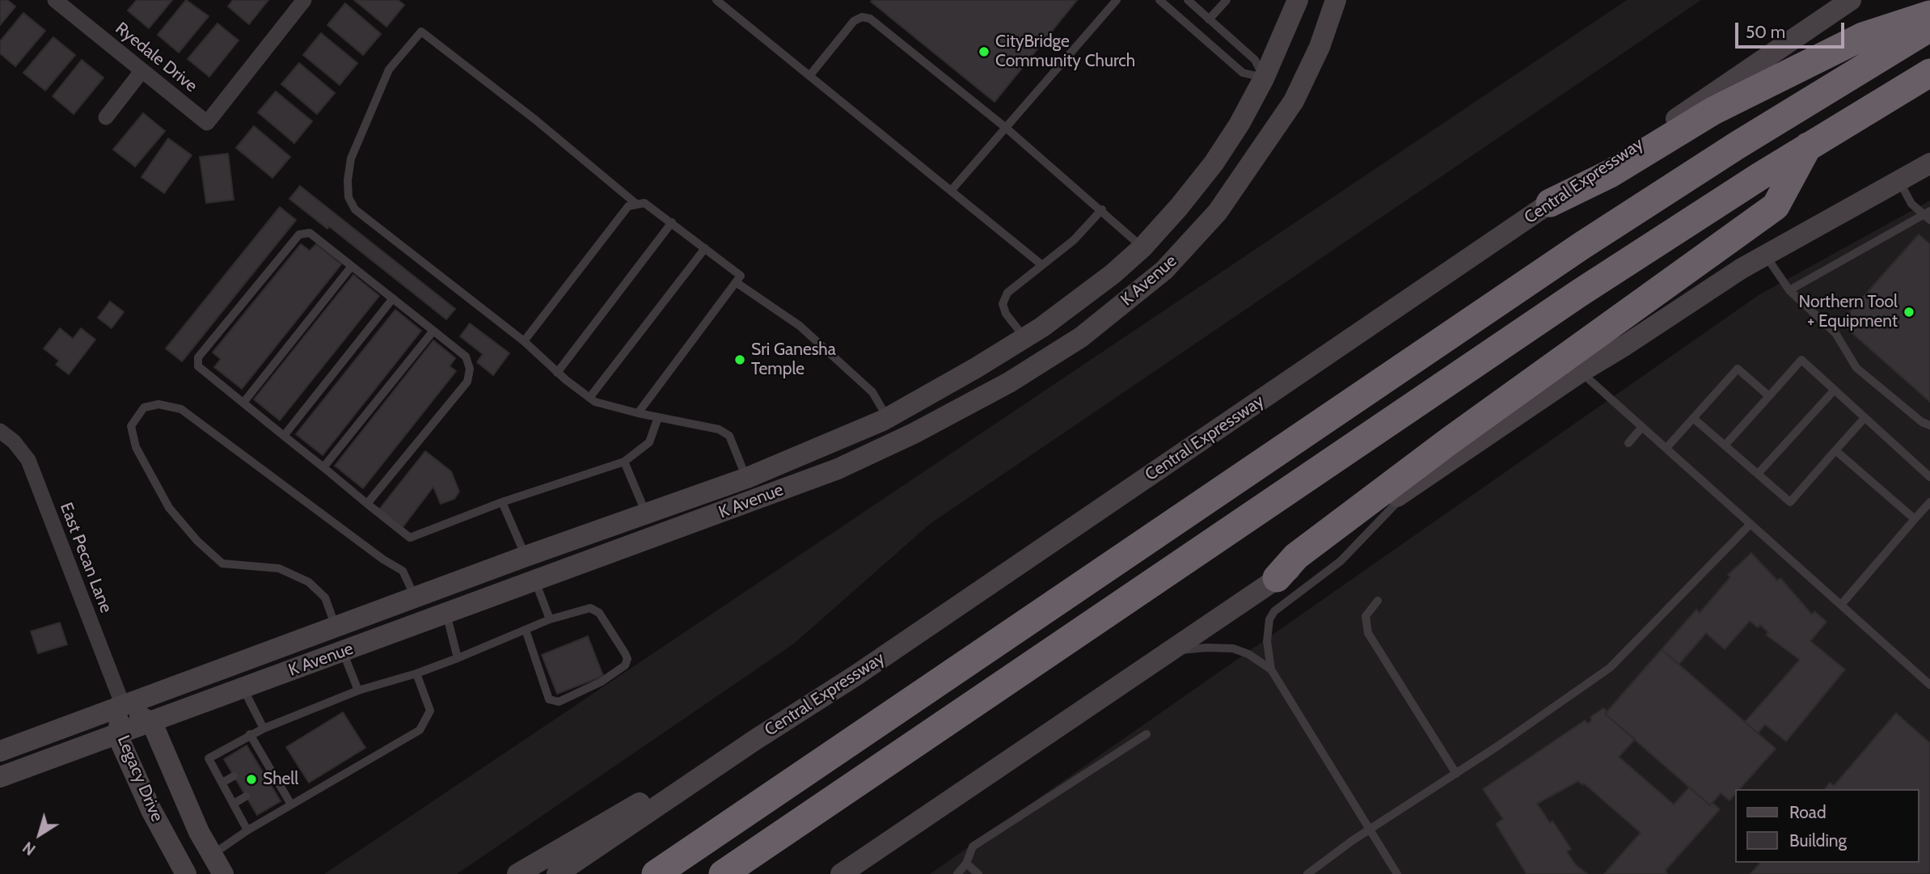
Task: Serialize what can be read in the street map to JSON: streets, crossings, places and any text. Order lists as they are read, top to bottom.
{
  "streets": {
    "main road": ["Central Expressway", "K Avenue", "Legacy Drive"],
    "street": ["Ryedale Drive", "East Pecan Lane"]
  },
  "crossings": [
    ["K Avenue", "East Pecan Lane"],
    ["K Avenue", "Legacy Drive"],
    ["East Pecan Lane", "Legacy Drive"]
  ],
  "places": [
    "CityBridge Community Church",
    "Northern Tool + Equipment",
    "Sri Ganesha Temple",
    "Shell"
  ],
  "legend": ["Road", "Building"],
  "scale_bar": "50 m",
  "north": "bottom left"
}
